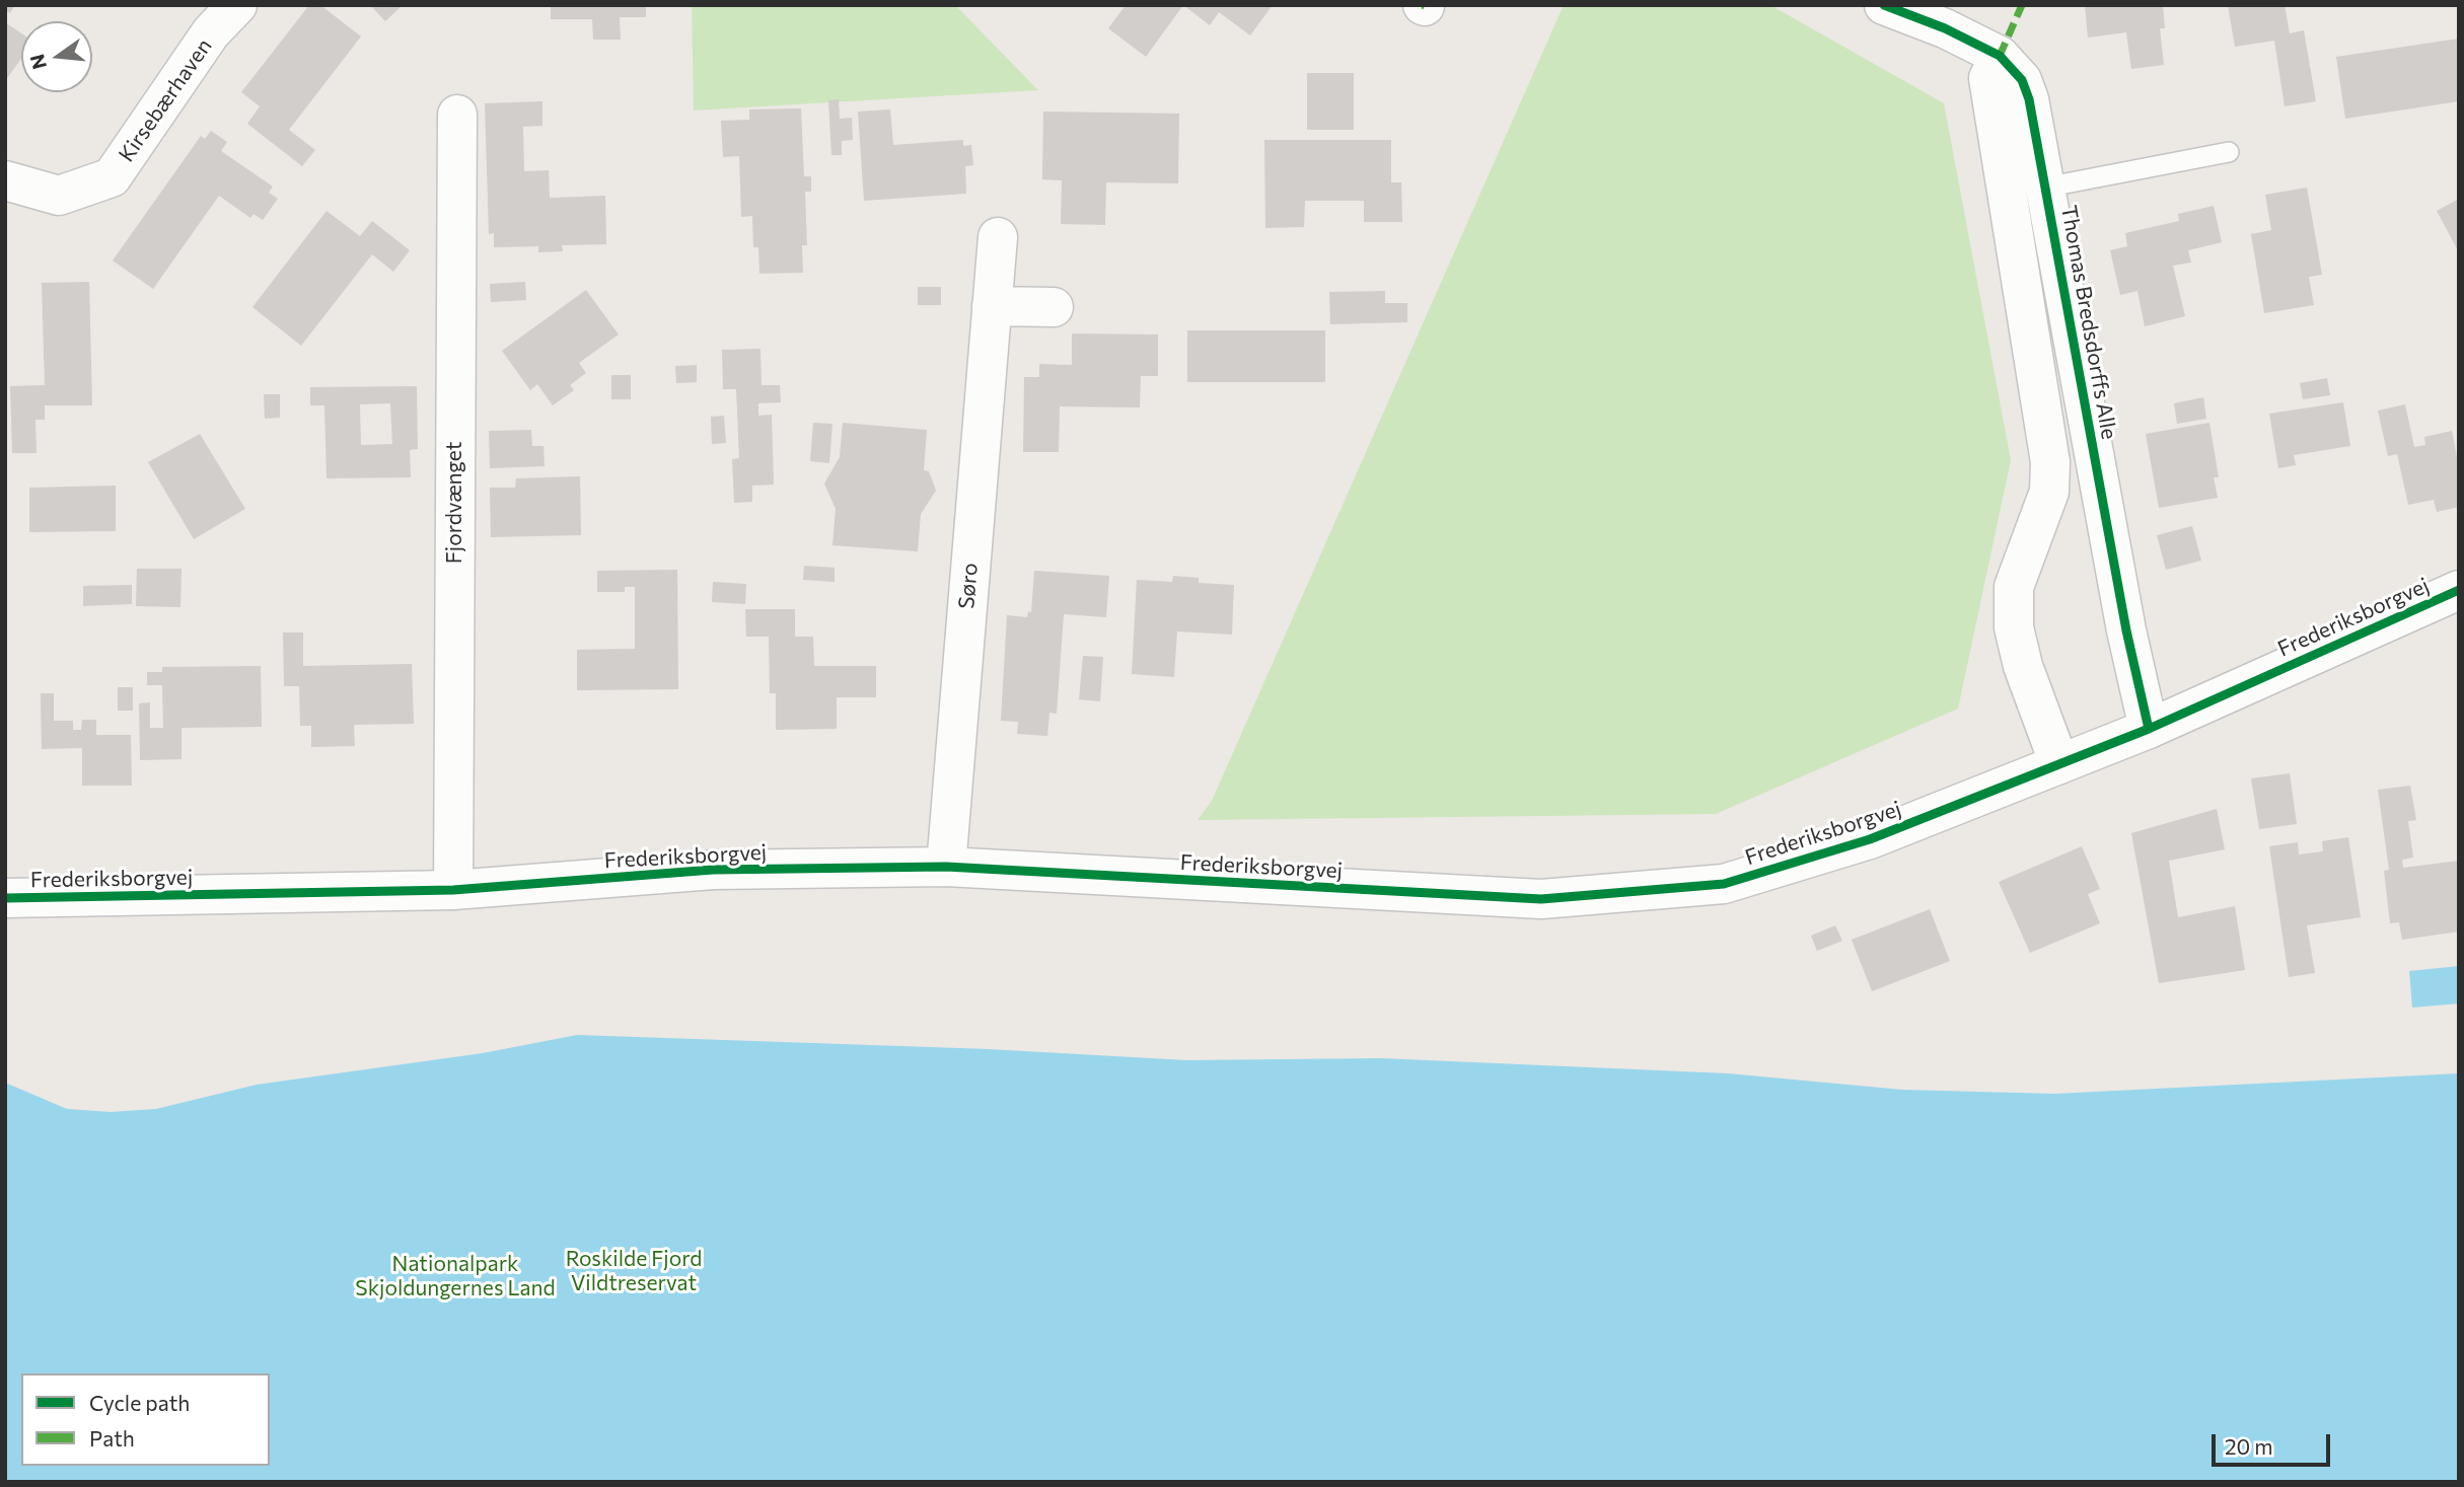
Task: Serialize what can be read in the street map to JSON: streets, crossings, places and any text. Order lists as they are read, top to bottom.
{
  "streets": {
    "street": [
      "Kirsebærhaven",
      "Thomas Bredsdorffs Alle",
      "Fjordvænget",
      "Søro",
      "Frederiksborgvej"
    ]
  },
  "crossings": [
    ["Thomas Bredsdorffs Alle", "Frederiksborgvej"],
    ["Fjordvænget", "Frederiksborgvej"],
    ["Søro", "Frederiksborgvej"]
  ],
  "parks": ["Roskilde Fjord Vildtreservat", "Nationalpark Skjoldungernes Land"],
  "legend": ["Cycle path", "Path"],
  "scale_bar": "20 m",
  "north": "left"
}
